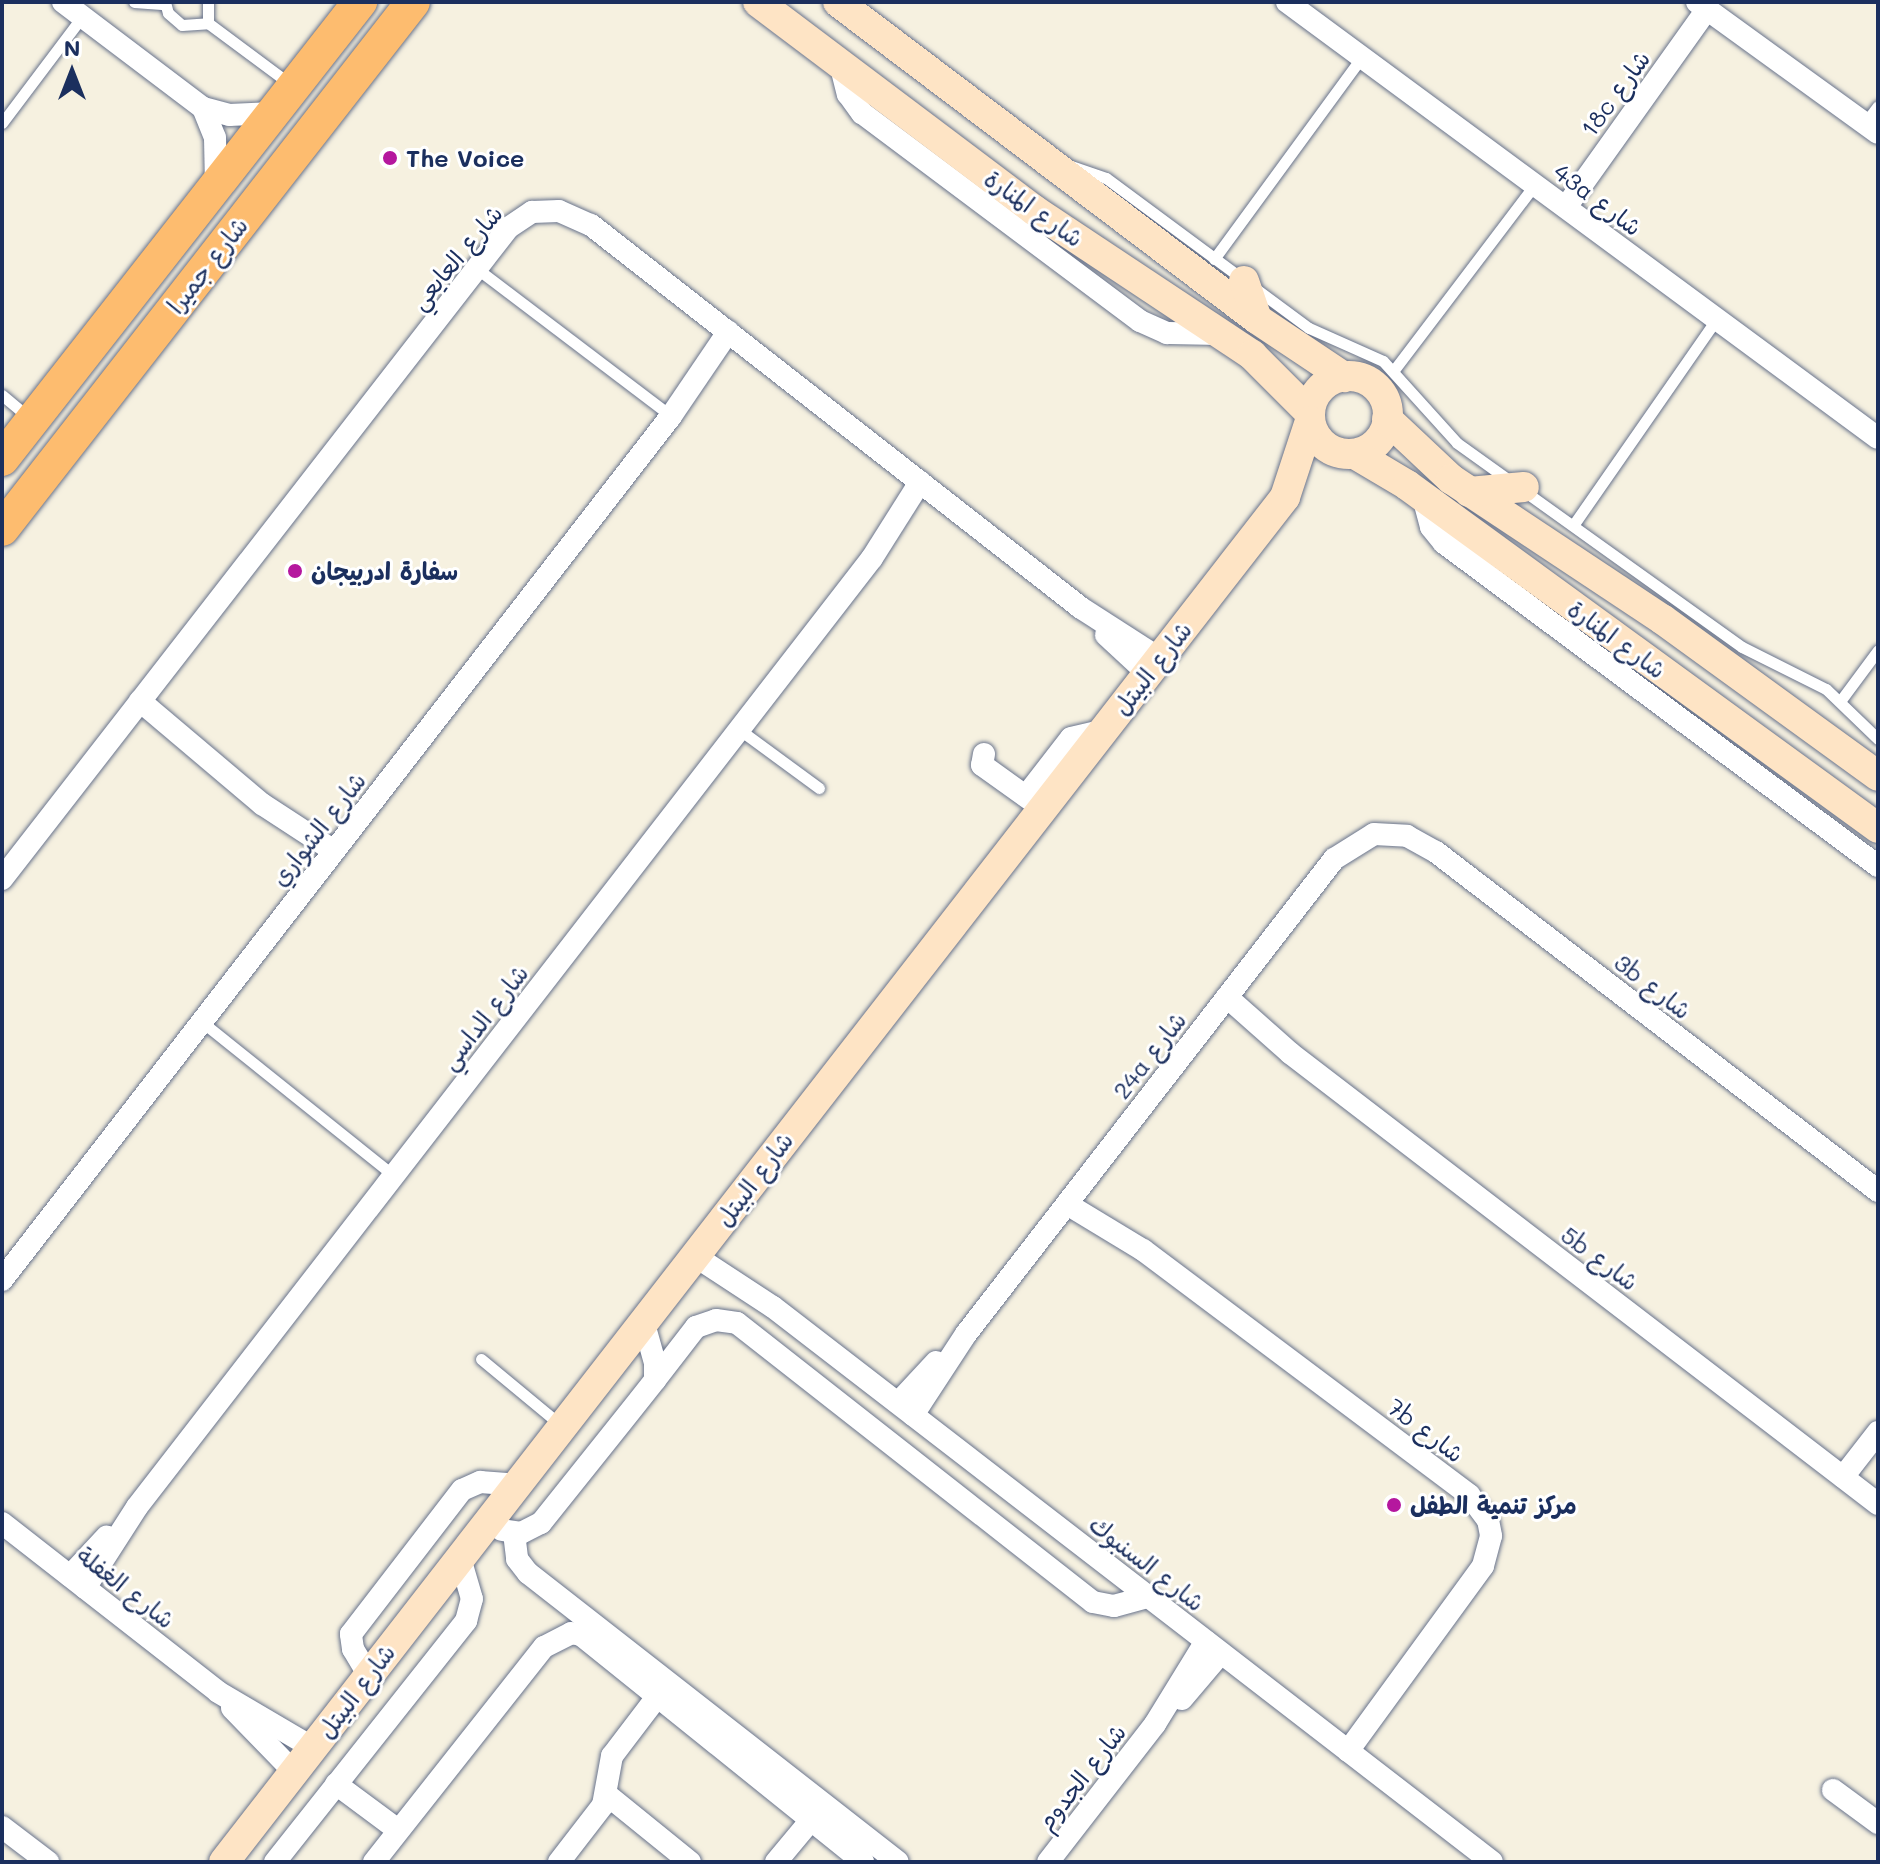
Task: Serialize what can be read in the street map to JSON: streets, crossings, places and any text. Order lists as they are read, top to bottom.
{
  "streets": {
    "main road": ["شارع المنارة", "شارع جميرا", "شارع البيتل"],
    "street": [
      "18c شارع",
      "43a شارع",
      "شارع العايعي",
      "شارع الشواري",
      "3b شارع",
      "شارع الداسي",
      "24a شارع",
      "5b شارع",
      "7b شارع",
      "شارع السنبوك",
      "شارع الغفلة",
      "شارع الجدوم"
    ]
  },
  "crossings": [
    ["18c شارع", "43a شارع"],
    ["شارع المنارة", "شارع البيتل"],
    ["شارع العايعي", "شارع البيتل"],
    ["شارع العايعي", "شارع الشواري"],
    ["شارع العايعي", "شارع الداسي"],
    ["شارع البيتل", "شارع السنبوك"],
    ["شارع البيتل", "شارع الغفلة"],
    ["3b شارع", "24a شارع"],
    ["شارع الداسي", "شارع الغفلة"],
    ["24a شارع", "5b شارع"],
    ["24a شارع", "7b شارع"],
    ["24a شارع", "شارع السنبوك"],
    ["7b شارع", "شارع السنبوك"],
    ["شارع السنبوك", "شارع الجدوم"]
  ],
  "places": ["The Voice", "سفارة ادربيجان", "مركز تنمية الطفل"],
  "north": "top"
}
